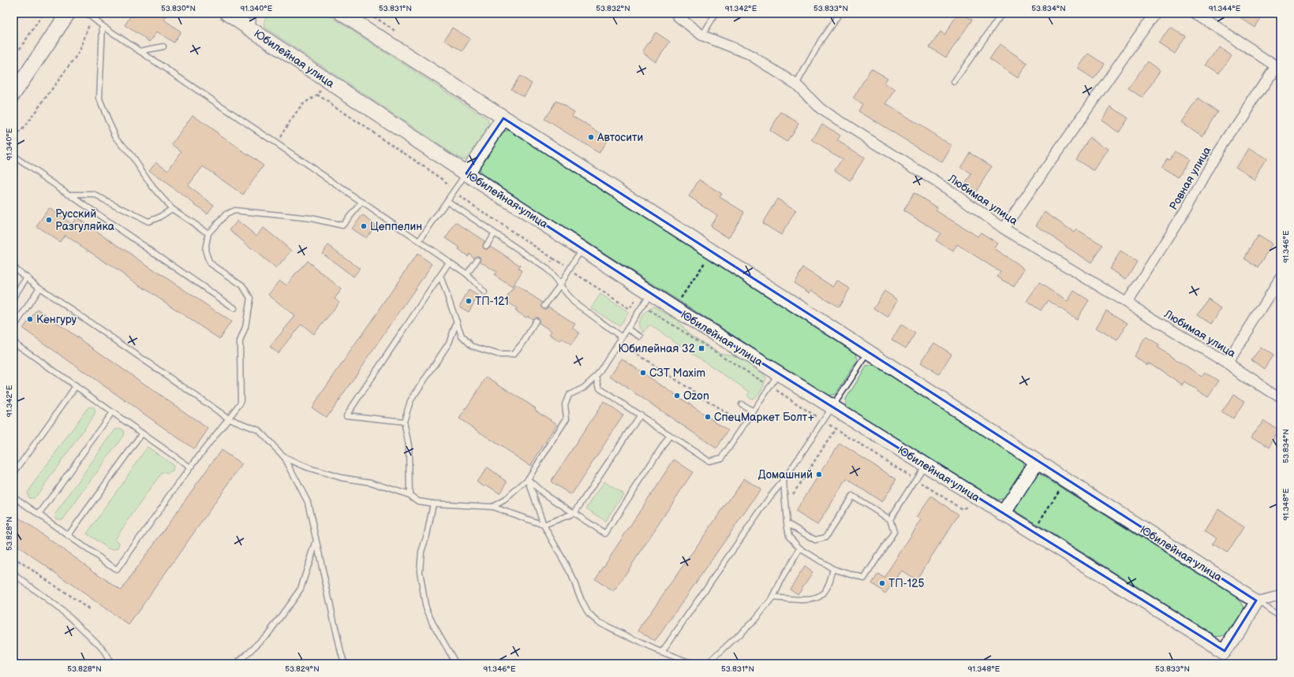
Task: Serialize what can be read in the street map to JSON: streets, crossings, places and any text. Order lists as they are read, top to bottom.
{
  "streets": {
    "main road": ["Юбилейная улица"],
    "street": ["Ровная улица", "Любимая улица"]
  },
  "crossings": [
    ["Ровная улица", "Любимая улица"]
  ],
  "places": {
    "other": [
      "Автосити",
      "Русский Разгуляйка",
      "Цеппелин",
      "ТП-121",
      "Кенгуру",
      "СЗТ Maxim",
      "Ozon",
      "СпецМаркет Болт+",
      "Домашний",
      "ТП-125"
    ],
    "transit": ["Юбилейная 32"]
  },
  "coordinates": [
    "53.830°N",
    "91.340°E",
    "53.831°N",
    "53.832°N",
    "91.342°E",
    "53.833°N",
    "53.834°N",
    "91.344°E",
    "91.346°E",
    "91.348°E",
    "53.828°N",
    "53.829°N"
  ]
}
